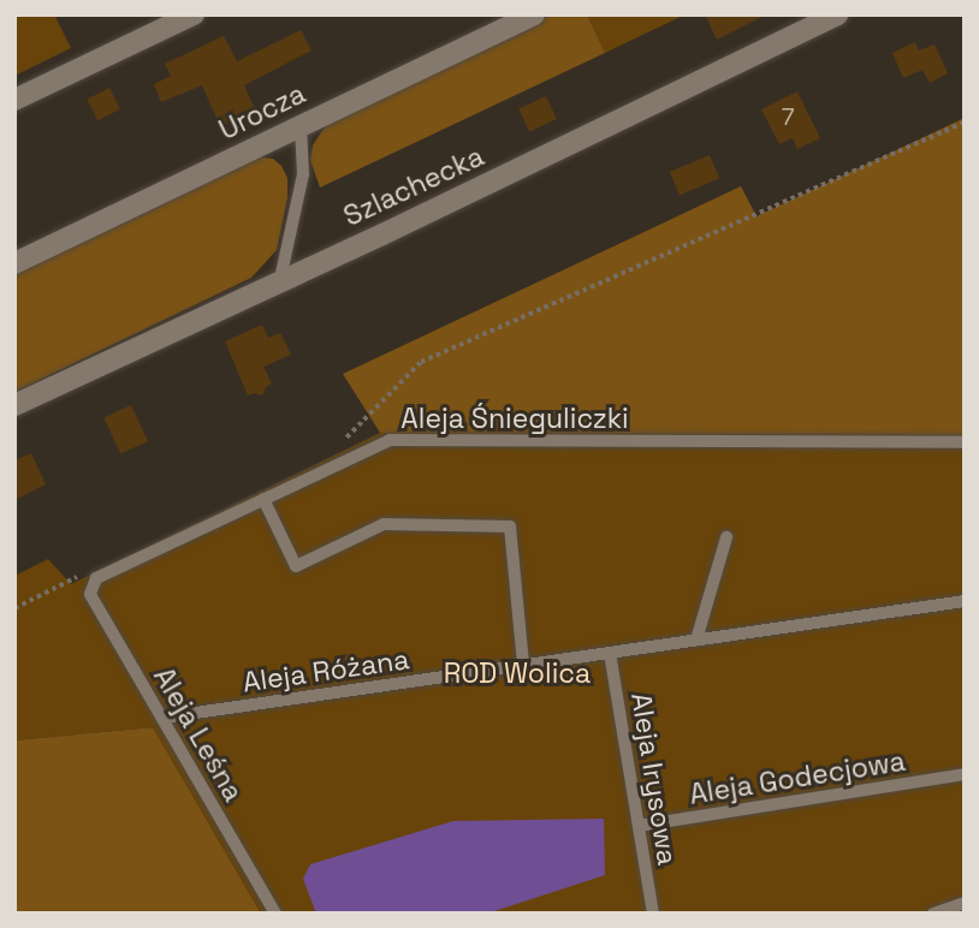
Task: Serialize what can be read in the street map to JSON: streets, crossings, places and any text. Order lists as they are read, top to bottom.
{
  "streets": {
    "street": ["Urocza", "Szlachecka"],
    "lane": [
      "Aleja Śnieguliczki",
      "Aleja Różana",
      "Aleja Leśna",
      "Aleja Godecjowa",
      "Aleja Irysowa"
    ]
  },
  "crossings": [
    ["Aleja Śnieguliczki", "Aleja Leśna"],
    ["Aleja Różana", "Aleja Leśna"],
    ["Aleja Różana", "Aleja Irysowa"],
    ["Aleja Godecjowa", "Aleja Irysowa"]
  ],
  "parks": ["ROD Wolica"],
  "house_numbers": ["7"]
}
